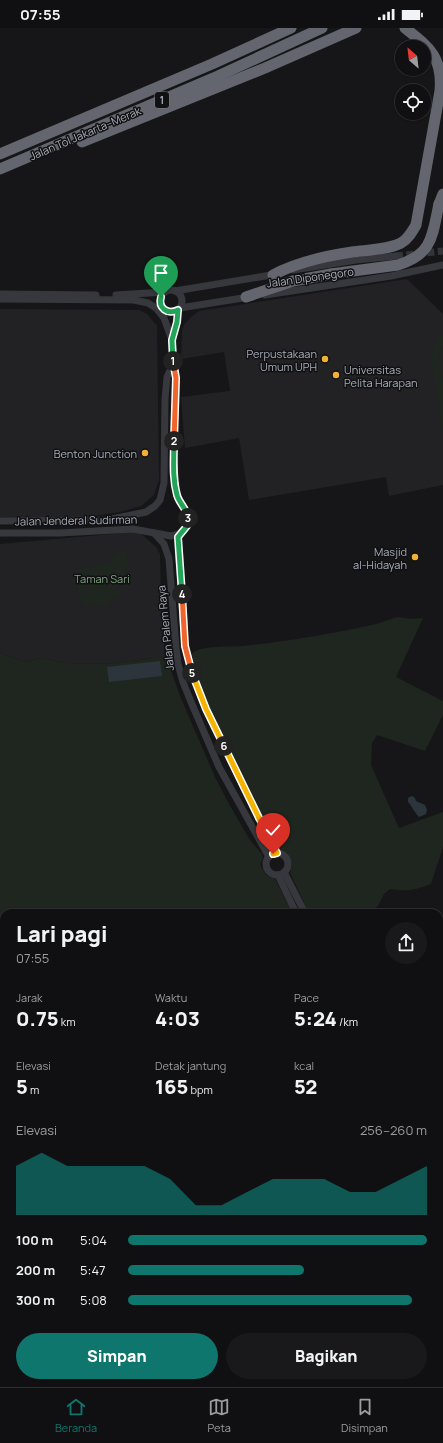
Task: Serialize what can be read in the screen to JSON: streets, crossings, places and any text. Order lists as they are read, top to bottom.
{
  "streets": {
    "highway": ["1", "Jalan Tol Jakarta–Merak"],
    "street": ["Jalan Diponegoro", "Jalan Jenderal Sudirman", "Jalan Palem Raya"]
  },
  "crossings": [
    ["Jalan Diponegoro", "Jalan Palem Raya"],
    ["Jalan Jenderal Sudirman", "Jalan Palem Raya"]
  ],
  "parks": ["Taman Sari"],
  "places": [
    "Perpustakaan Umum UPH",
    "Universitas Pelita Harapan",
    "Benton Junction",
    "Masjid al-Hidayah"
  ],
  "north": "top left",
  "page": {
    "status": "07:55",
    "pins": [
      "1",
      "2",
      "3",
      "4",
      "5",
      "6"
    ],
    "heading": ["Lari pagi", "07:55"],
    "stats": [
      ["Jarak", "0.75 km"],
      ["Waktu", "4:03"],
      ["Pace", "5:24 /km"],
      ["Elevasi", "5 m"],
      ["Detak jantung", "165 bpm"],
      ["kcal", "52"]
    ],
    "chart": ["Elevasi", "256–260 m"],
    "list": [
      {
        "name": "100 m",
        "note": "5:04"
      },
      {
        "name": "200 m",
        "note": "5:47"
      },
      {
        "name": "300 m",
        "note": "5:08"
      }
    ],
    "buttons": ["Simpan", "Bagikan"],
    "tabs": ["Beranda", "Peta", "Disimpan"]
  }
}
